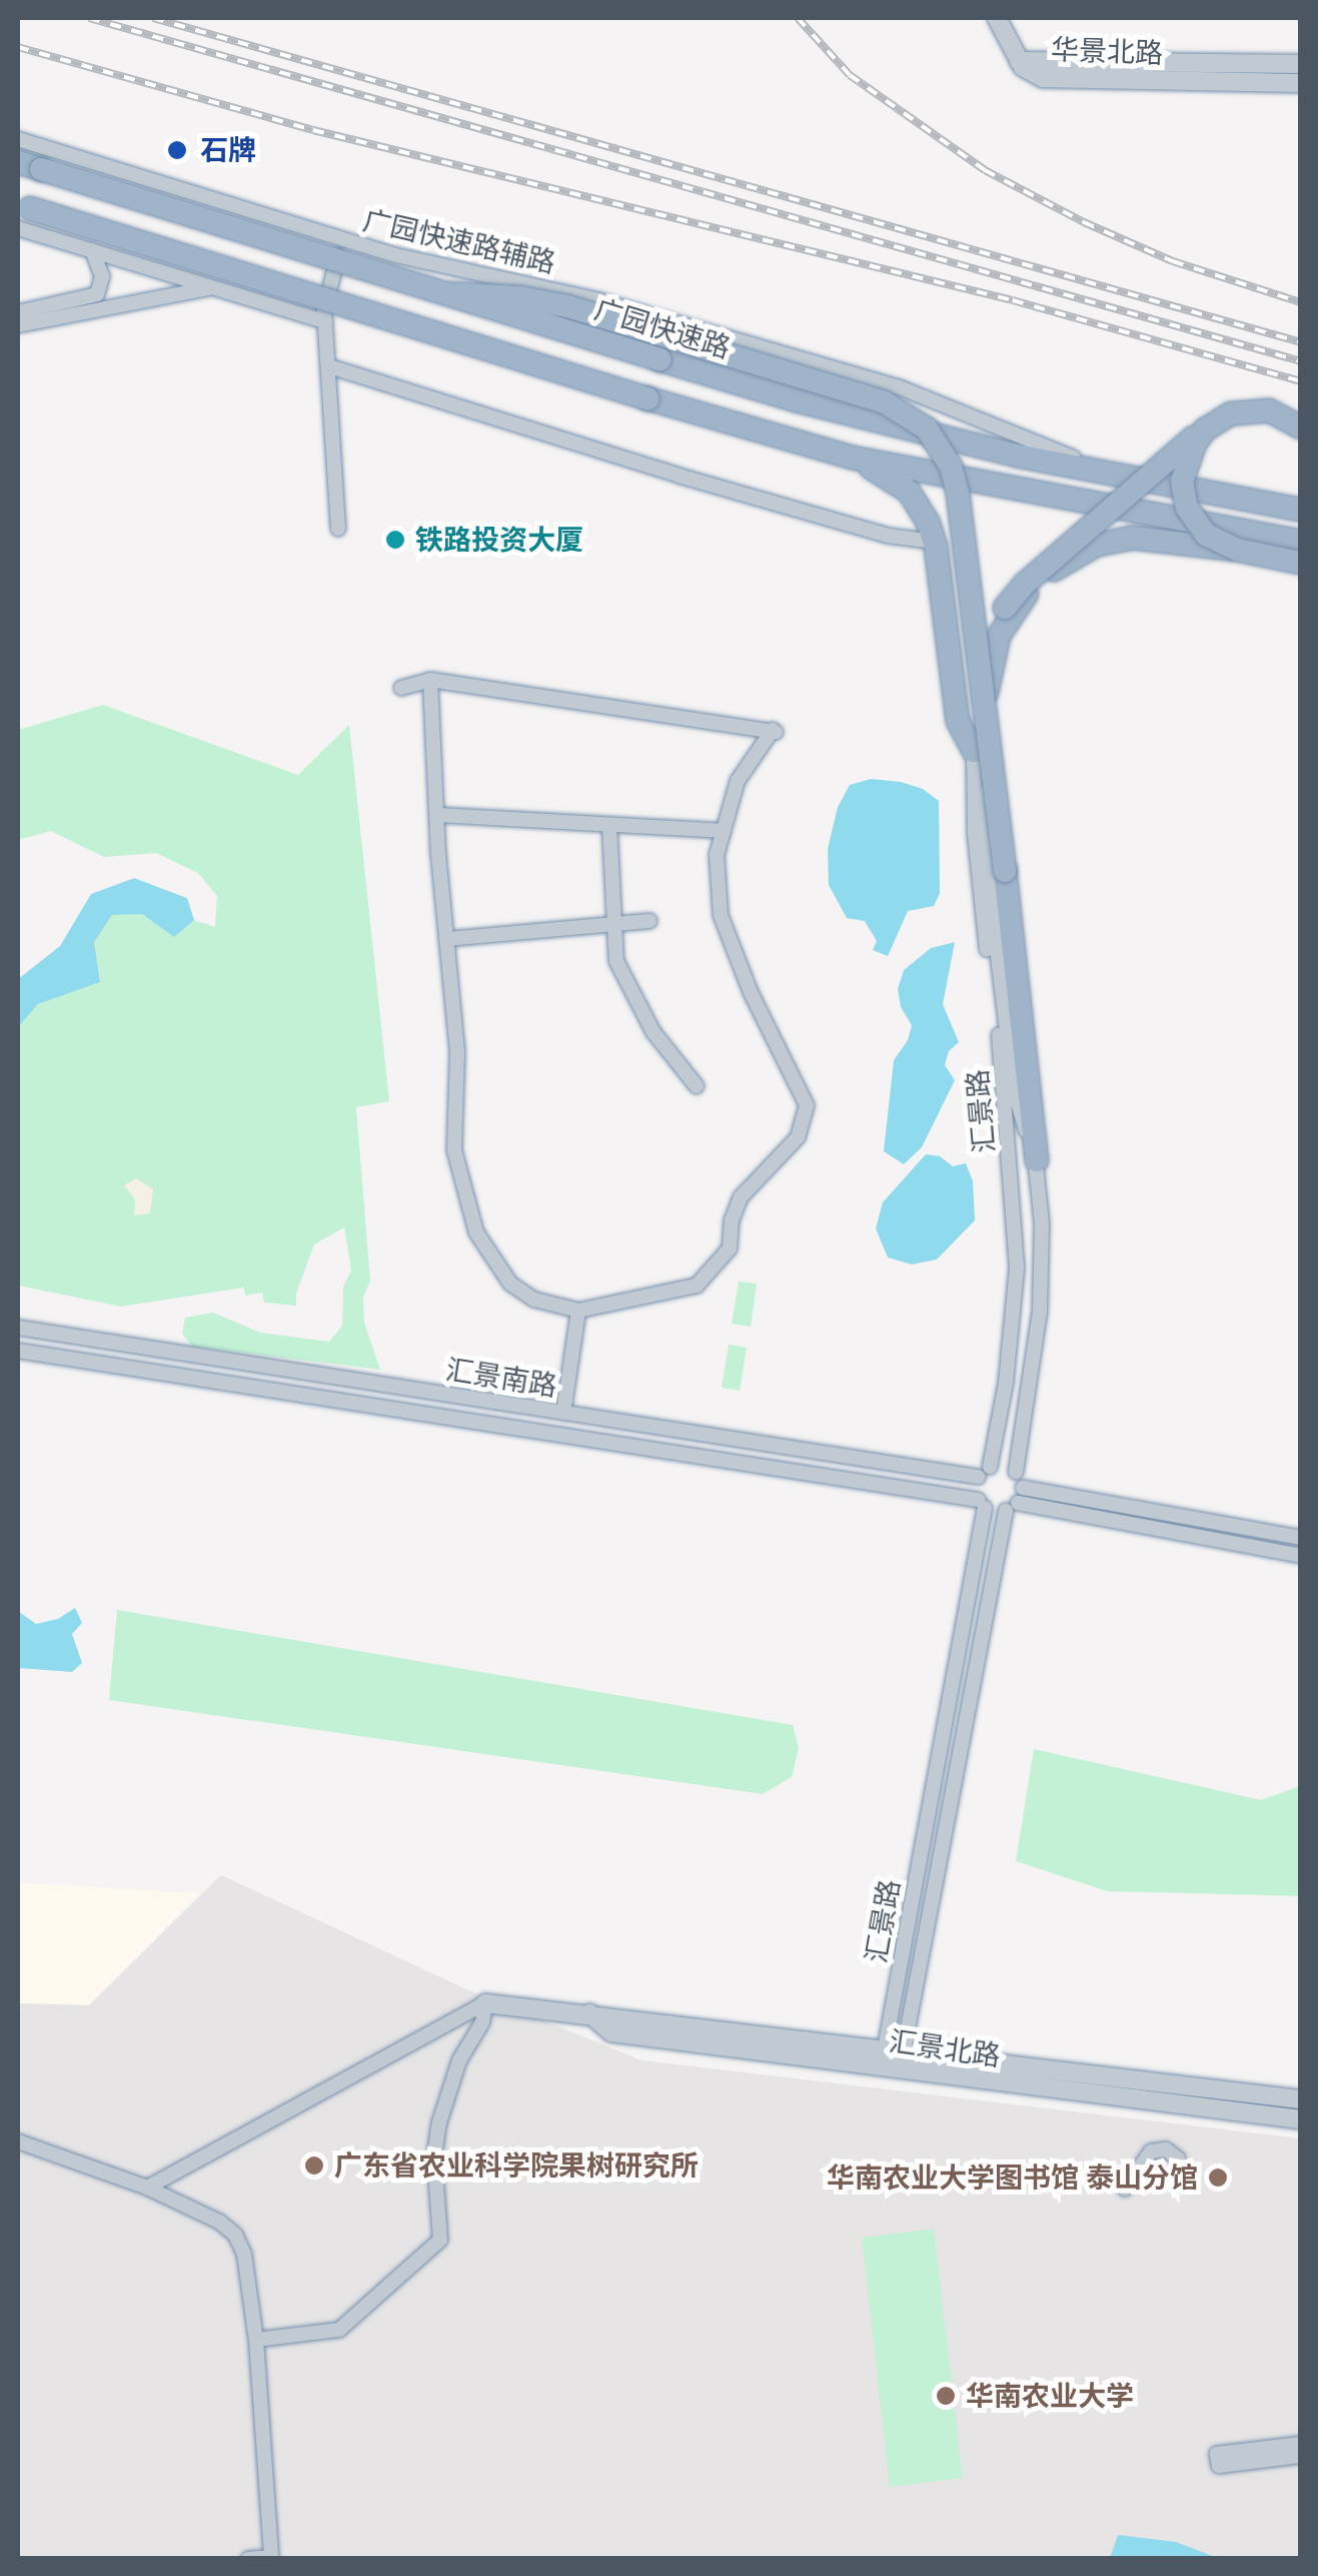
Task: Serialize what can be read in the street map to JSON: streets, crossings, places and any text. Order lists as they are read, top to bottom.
{
  "streets": {
    "highway": ["广园快速路"],
    "street": [
      "华景北路",
      "广园快速路辅路",
      "汇景路",
      "汇景南路",
      "汇景北路"
    ]
  },
  "crossings": [
    ["广园快速路辅路", "广园快速路"],
    ["汇景路", "汇景南路"],
    ["汇景路", "汇景北路"]
  ],
  "places": [
    "石牌",
    "铁路投资大厦",
    "广东省农业科学院果树研究所",
    "华南农业大学图书馆 泰山分馆",
    "华南农业大学"
  ]
}
